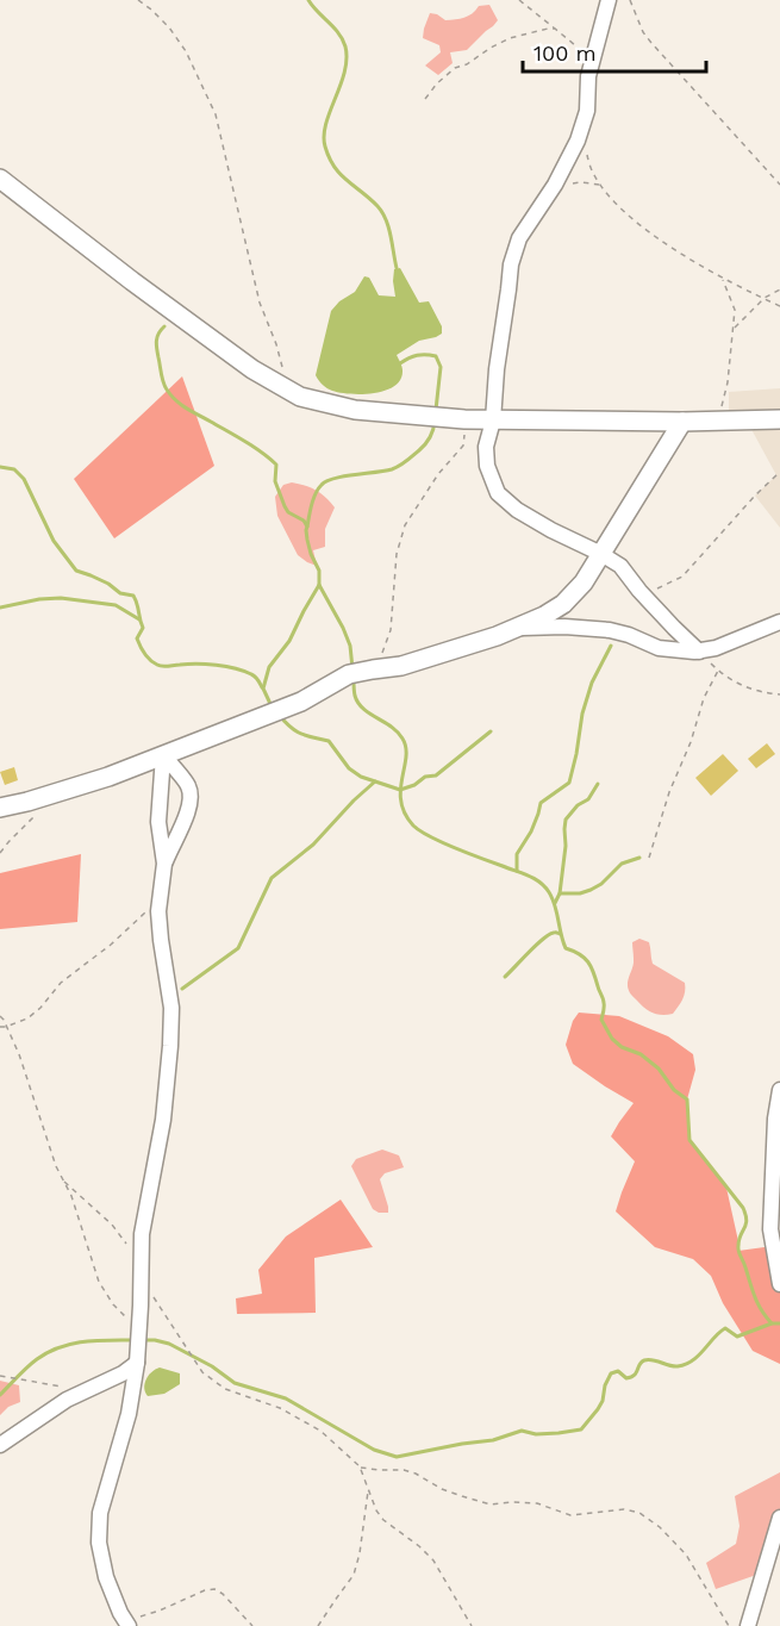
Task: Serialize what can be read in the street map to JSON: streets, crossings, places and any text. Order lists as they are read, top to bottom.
{
  "scale_bar": "100 m"
}
